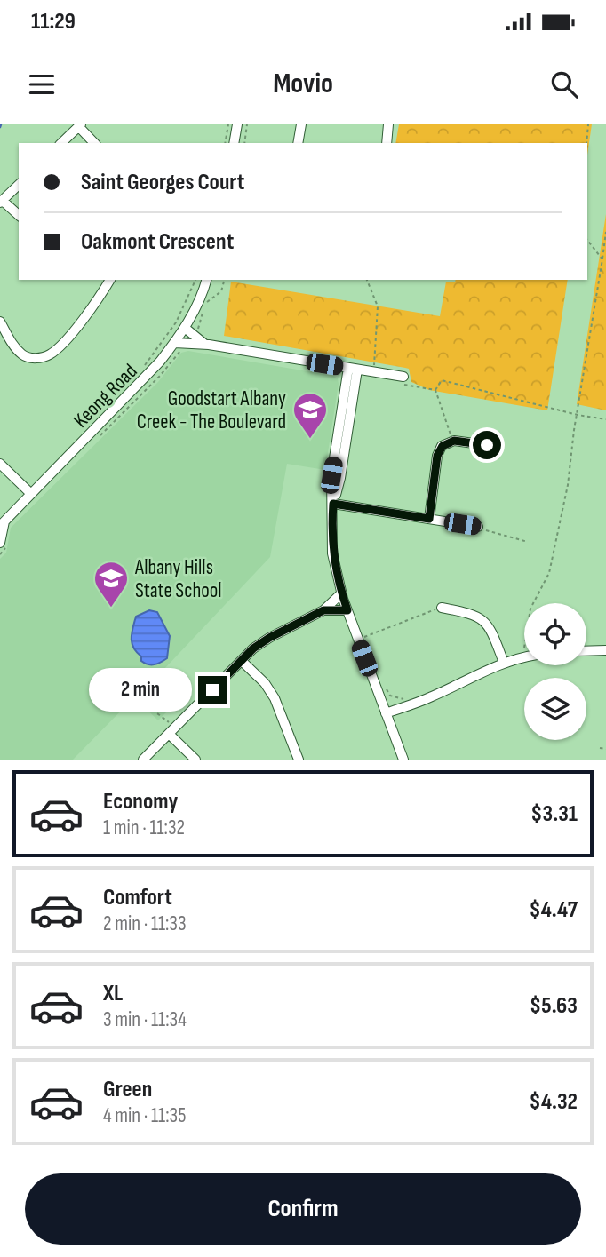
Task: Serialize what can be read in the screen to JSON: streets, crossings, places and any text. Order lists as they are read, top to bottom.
{
  "streets": {
    "street": ["Keong Road"]
  },
  "places": {
    "school or university": ["Goodstart Albany Creek - The Boulevard", "Albany Hills State School"]
  },
  "page": {
    "status": "11:29",
    "header": "Movio",
    "banner": ["Saint Georges Court", "Oakmont Crescent"],
    "bubble": "2 min",
    "list": [
      {
        "name": "Economy",
        "note": "1 min · 11:32",
        "value": "$3.31"
      },
      {
        "name": "Comfort",
        "note": "2 min · 11:33",
        "value": "$4.47"
      },
      {
        "name": "XL",
        "note": "3 min · 11:34",
        "value": "$5.63"
      },
      {
        "name": "Green",
        "note": "4 min · 11:35",
        "value": "$4.32"
      }
    ],
    "buttons": "Confirm"
  }
}
